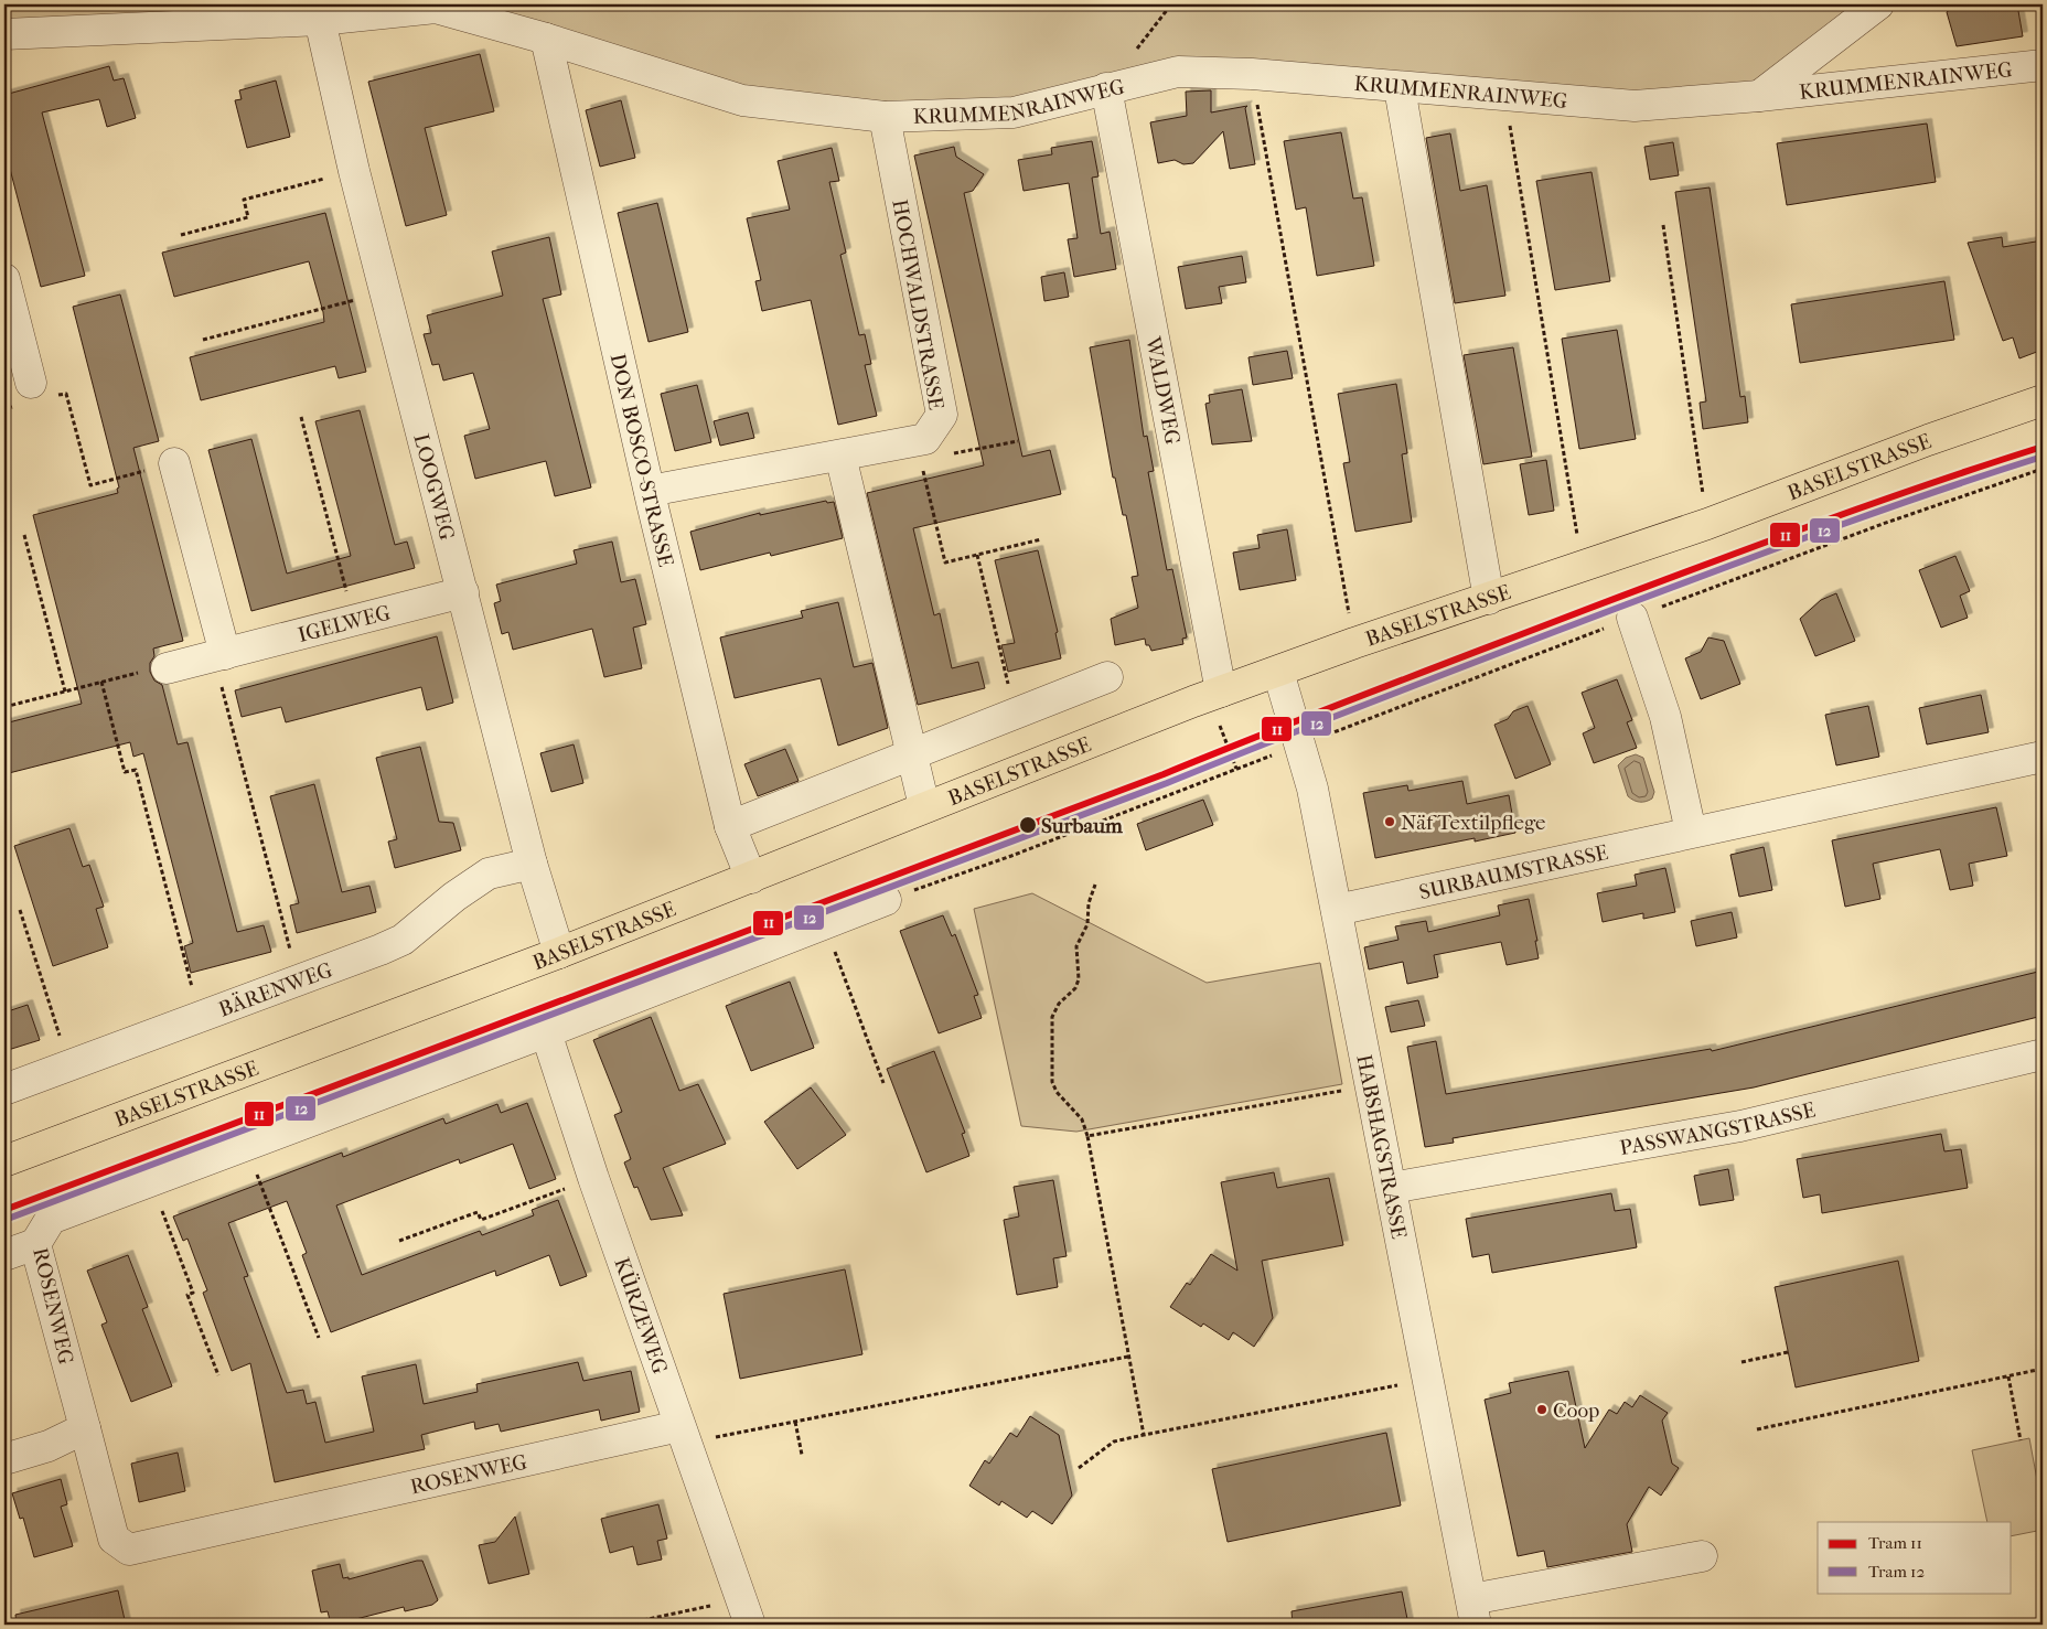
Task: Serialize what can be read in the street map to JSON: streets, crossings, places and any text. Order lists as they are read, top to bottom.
{
  "streets": {
    "main road": ["BASELSTRASSE"],
    "street": [
      "KRUMMENRAINWEG",
      "HOCHWALDSTRASSE",
      "WALDWEG",
      "DON BOSCO-STRASSE",
      "LOOGWEG",
      "IGELWEG",
      "SURBAUMSTRASSE",
      "BÄRENWEG",
      "PASSWANGSTRASSE",
      "HABSHAGSTRASSE",
      "ROSENWEG",
      "KÜRZEWEG"
    ]
  },
  "crossings": [
    ["KRUMMENRAINWEG", "HOCHWALDSTRASSE"],
    ["KRUMMENRAINWEG", "WALDWEG"],
    ["KRUMMENRAINWEG", "DON BOSCO-STRASSE"],
    ["KRUMMENRAINWEG", "LOOGWEG"],
    ["HOCHWALDSTRASSE", "DON BOSCO-STRASSE"],
    ["WALDWEG", "BASELSTRASSE"],
    ["DON BOSCO-STRASSE", "BASELSTRASSE"],
    ["BASELSTRASSE", "LOOGWEG"],
    ["BASELSTRASSE", "HABSHAGSTRASSE"],
    ["LOOGWEG", "IGELWEG"],
    ["LOOGWEG", "BÄRENWEG"],
    ["SURBAUMSTRASSE", "HABSHAGSTRASSE"],
    ["PASSWANGSTRASSE", "HABSHAGSTRASSE"],
    ["ROSENWEG", "KÜRZEWEG"]
  ],
  "places": ["Näf Textilpflege", "Surbaum", "Coop"],
  "lines": ["tram line 11", "tram line 12"],
  "legend": ["Tram 11", "Tram 12"]
}
